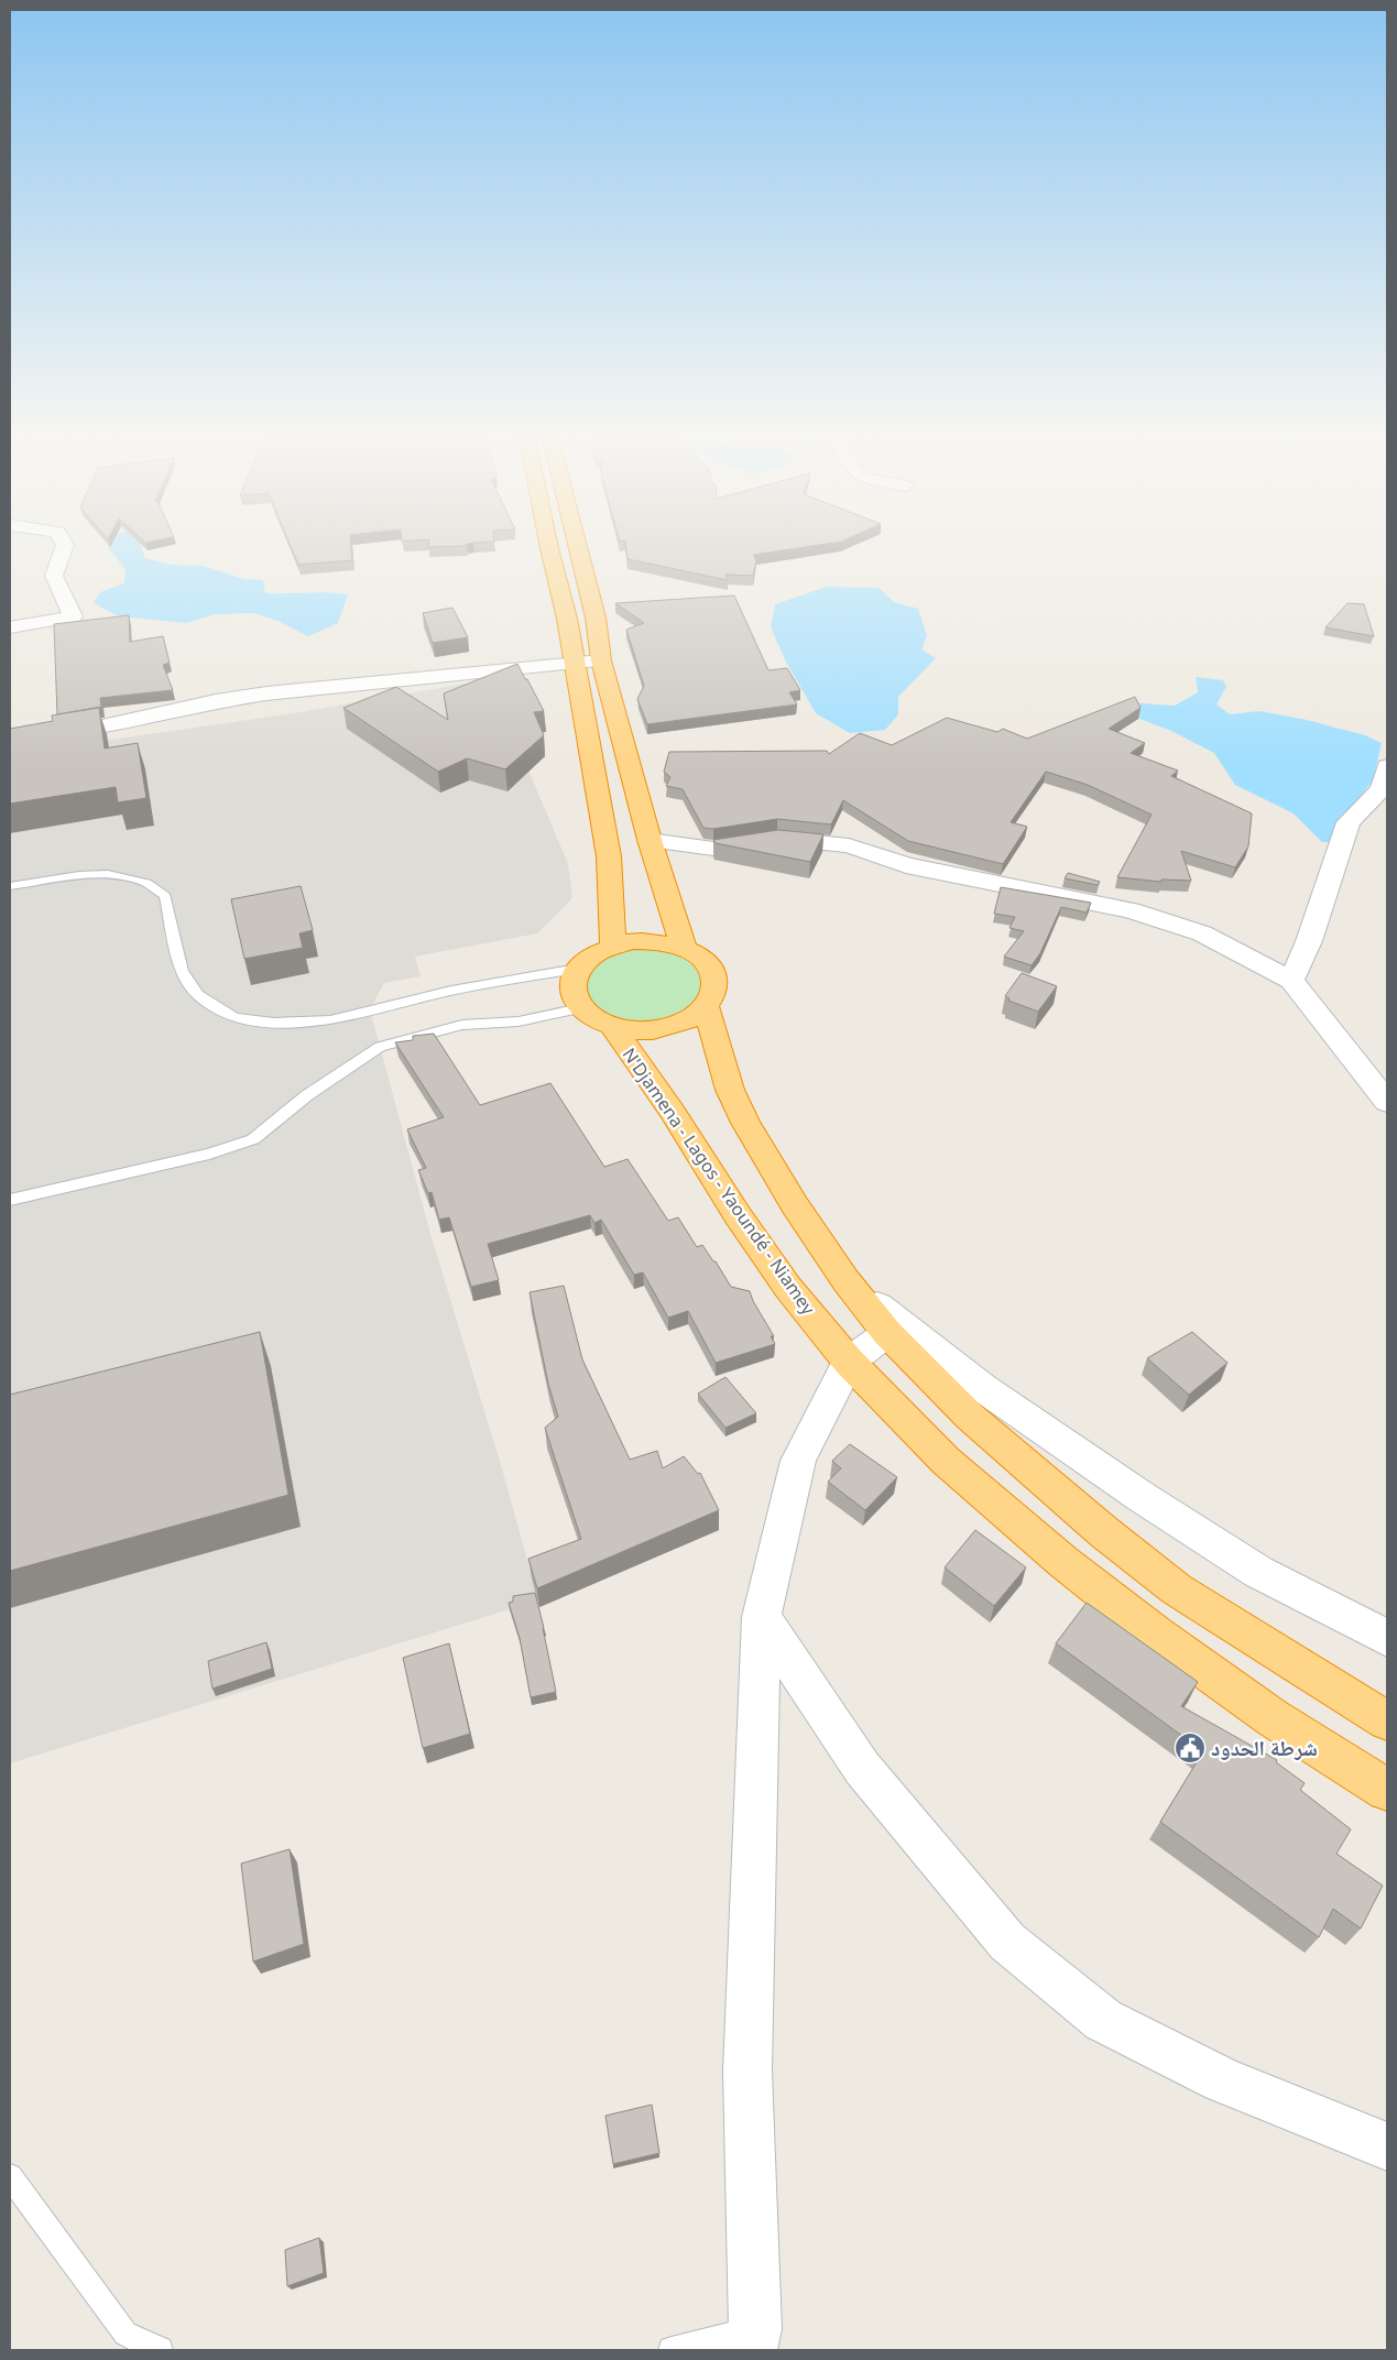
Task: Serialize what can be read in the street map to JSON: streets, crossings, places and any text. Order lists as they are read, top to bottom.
{
  "streets": {
    "highway": ["N'Djamena - Lagos - Yaoundé - Niamey"]
  },
  "places": {
    "public building": ["شرطة الحدود"]
  }
}
